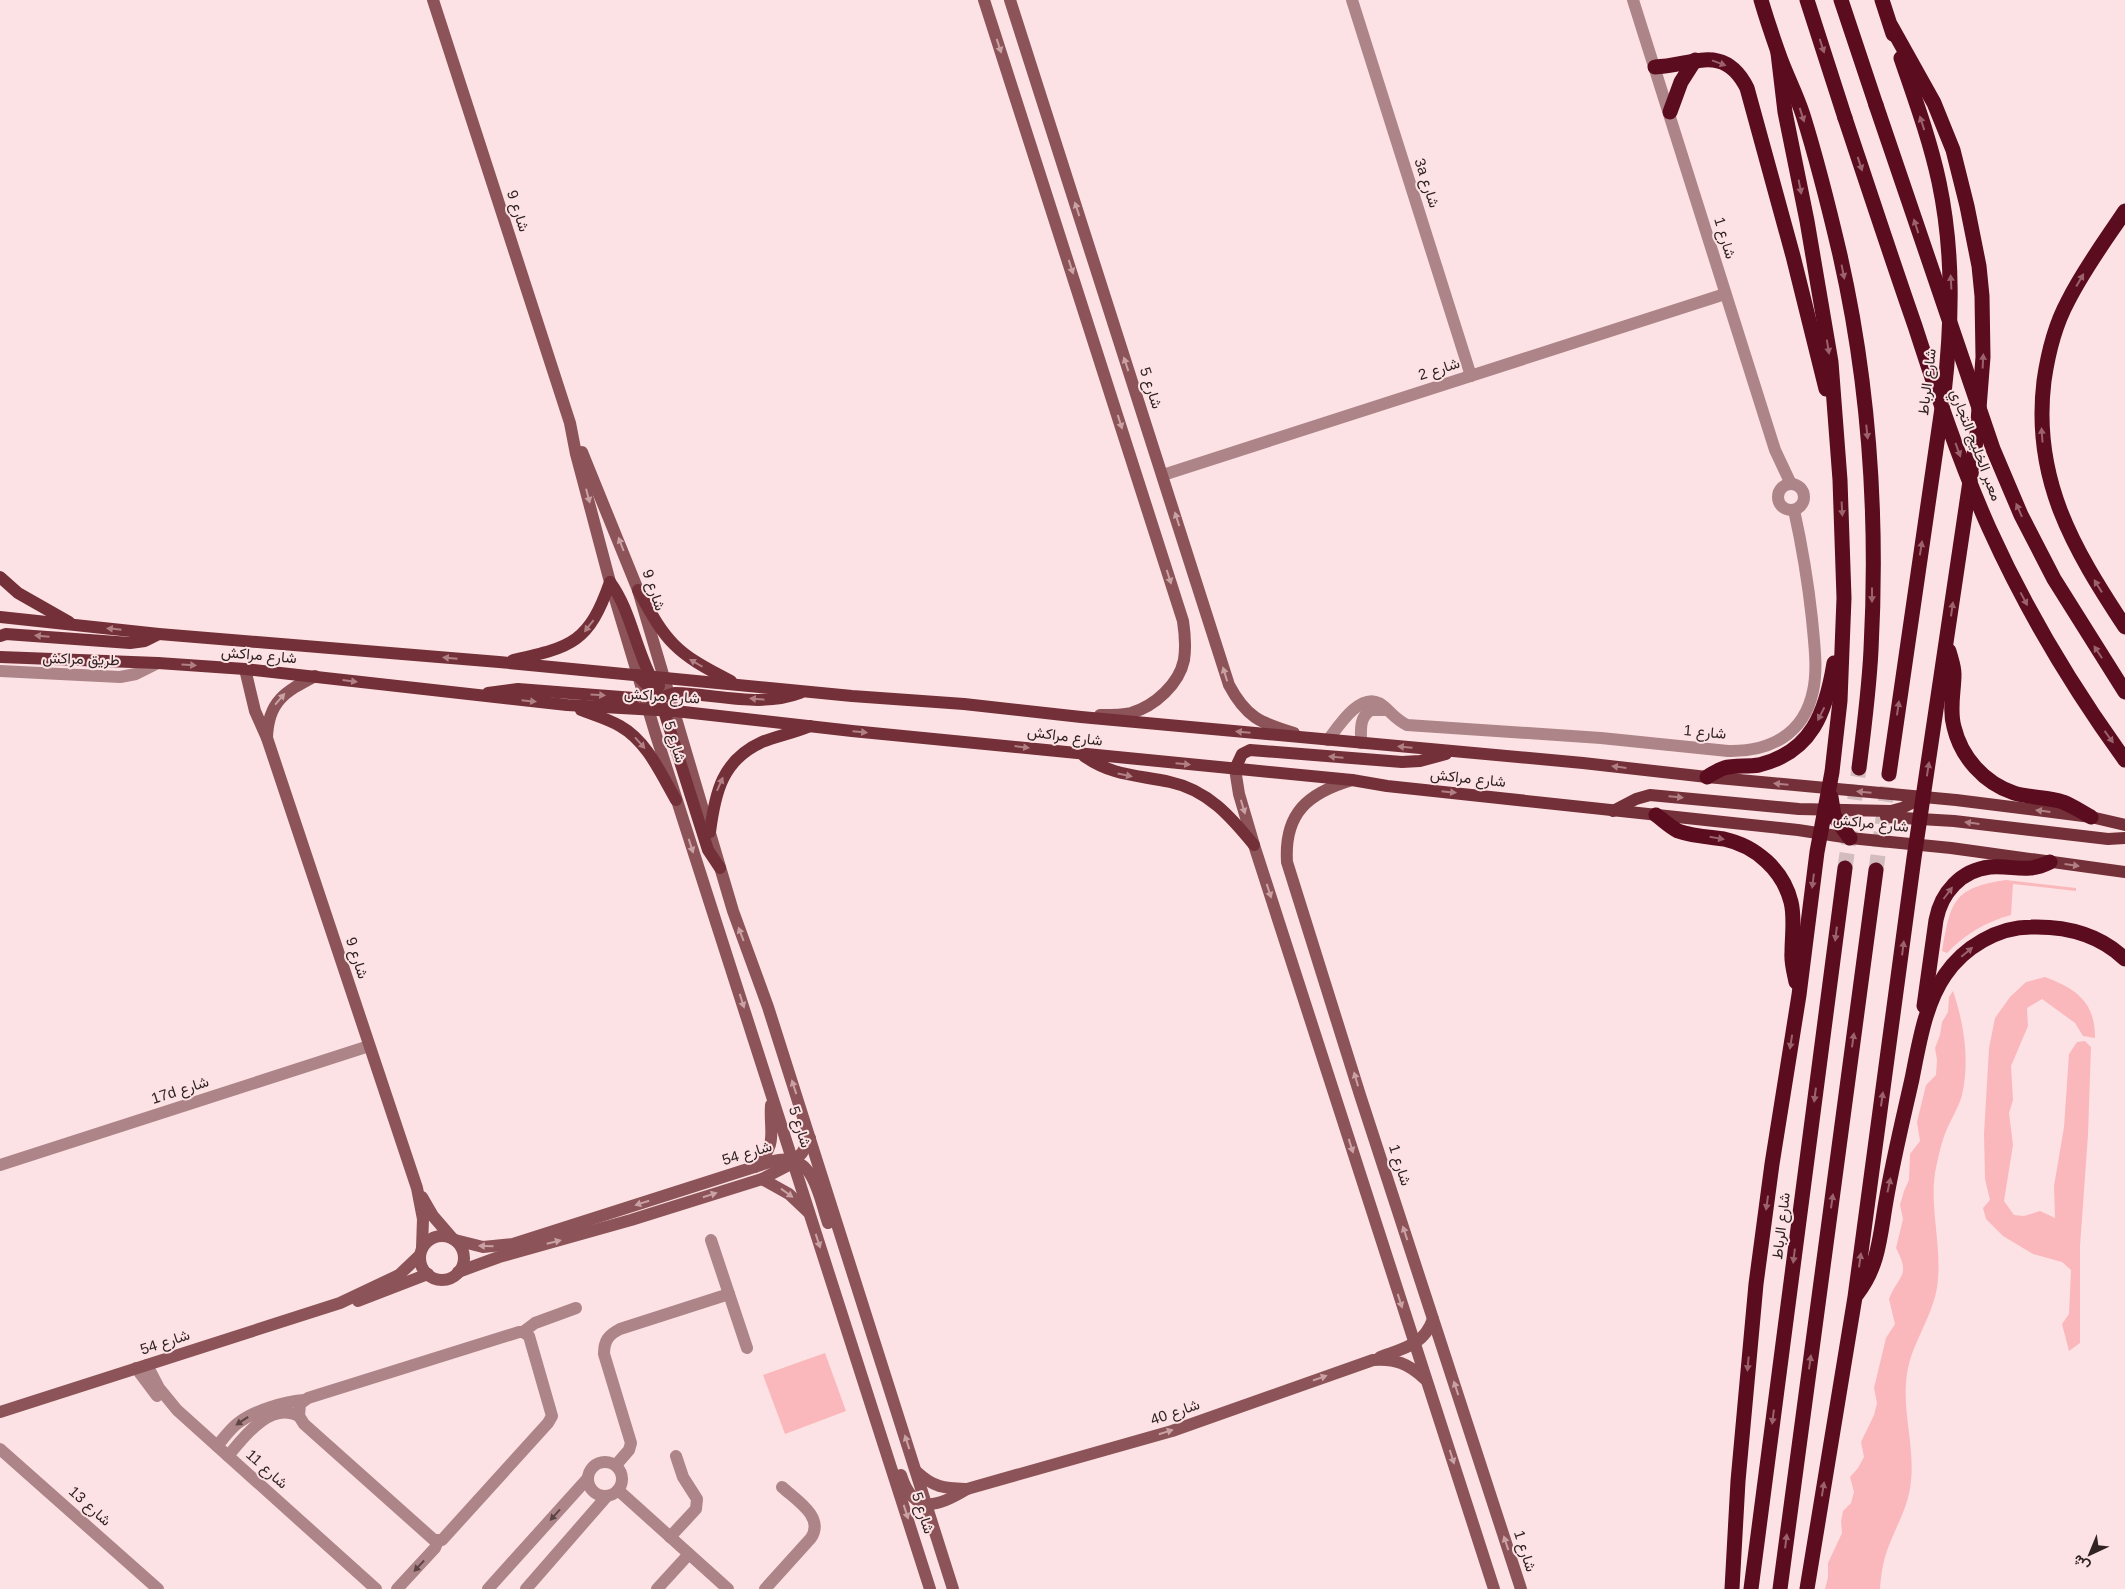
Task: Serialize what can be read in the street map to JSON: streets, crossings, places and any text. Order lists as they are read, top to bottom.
{
  "streets": {
    "highway": ["شارع الرباط", "معبر الخليج التجاري"],
    "main road": ["شارع مراكش"],
    "street": [
      "3a شارع",
      "شارع 9",
      "شارع 1",
      "شارع 2",
      "شارع 5",
      "طريق مراكش",
      "17d شارع",
      "شارع 54",
      "شارع 40",
      "شارع 11",
      "شارع 13"
    ]
  },
  "crossings": [
    ["3a شارع", "شارع 2"],
    ["شارع 9", "شارع 5"],
    ["شارع 9", "شارع مراكش"],
    ["شارع 9", "17d شارع"],
    ["شارع 9", "شارع 54"],
    ["شارع 1", "شارع 2"],
    ["شارع 1", "شارع 5"],
    ["شارع 1", "شارع مراكش"],
    ["شارع 2", "شارع 5"],
    ["شارع 5", "شارع مراكش"],
    ["شارع 5", "شارع 54"],
    ["شارع 5", "شارع 40"],
    ["شارع مراكش", "طريق مراكش"],
    ["شارع 54", "شارع 11"]
  ],
  "one_way": ["شارع 40"],
  "north": "bottom left"
}
